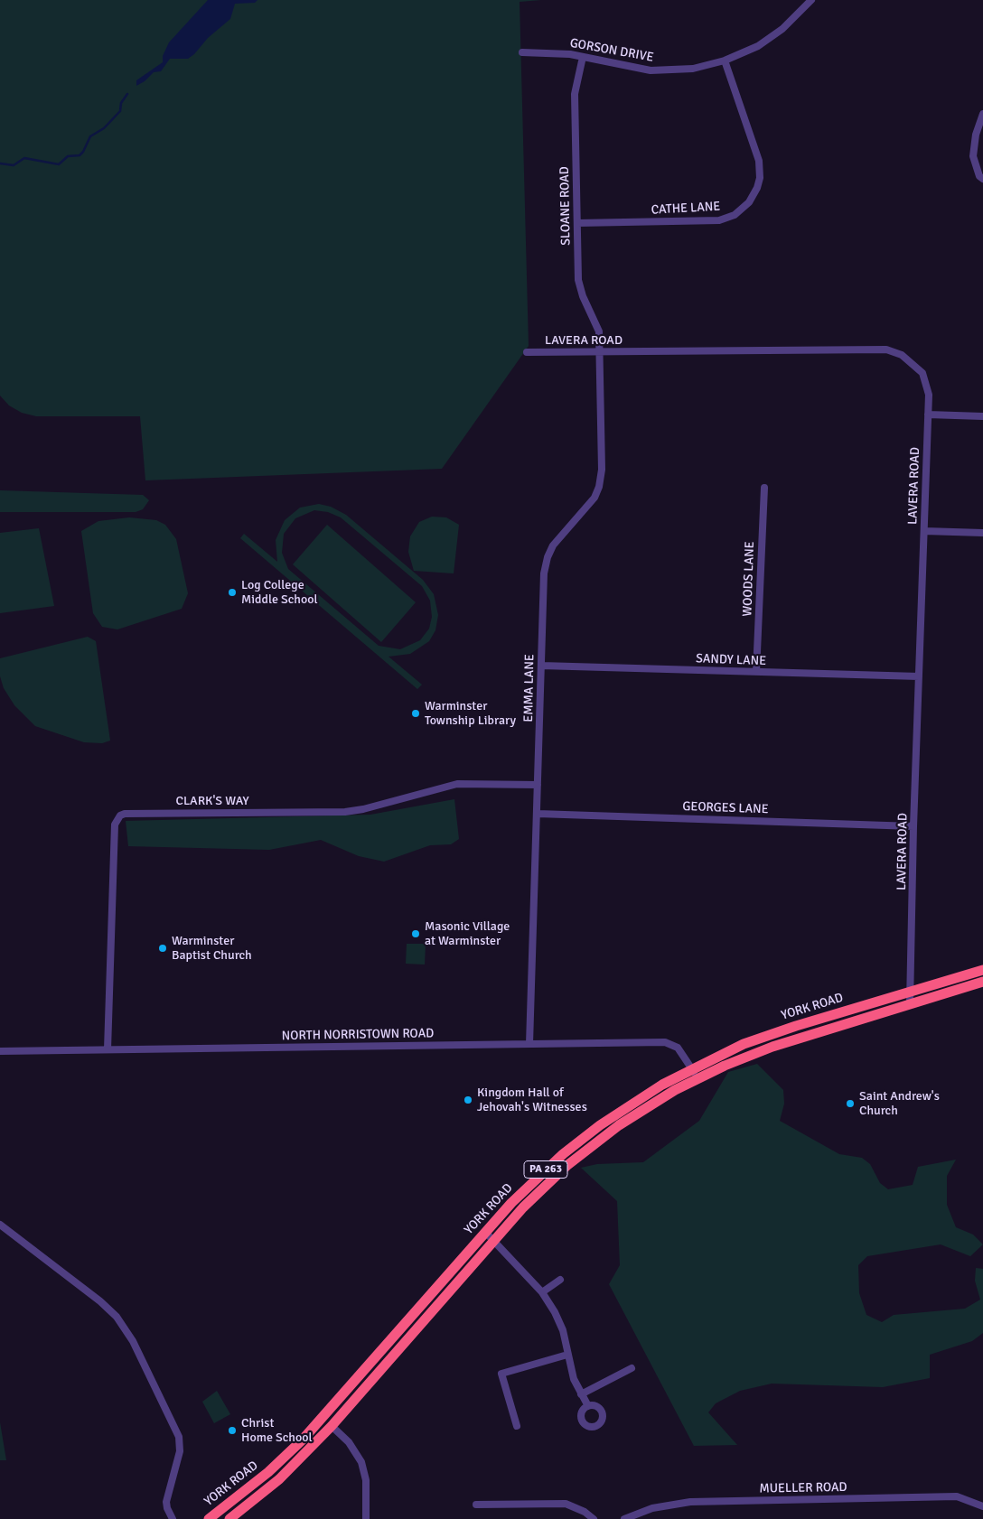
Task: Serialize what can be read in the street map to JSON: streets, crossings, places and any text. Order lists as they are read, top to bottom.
{
  "streets": {
    "highway": ["YORK ROAD", "PA 263"],
    "street": [
      "GORSON DRIVE",
      "SLOANE ROAD",
      "CATHE LANE",
      "LAVERA ROAD",
      "WOODS LANE",
      "SANDY LANE",
      "EMMA LANE",
      "CLARK'S WAY",
      "GEORGES LANE",
      "NORTH NORRISTOWN ROAD",
      "MUELLER ROAD"
    ]
  },
  "crossings": [
    ["GORSON DRIVE", "SLOANE ROAD"],
    ["GORSON DRIVE", "CATHE LANE"],
    ["SLOANE ROAD", "CATHE LANE"],
    ["SLOANE ROAD", "LAVERA ROAD"],
    ["SLOANE ROAD", "EMMA LANE"],
    ["LAVERA ROAD", "SANDY LANE"],
    ["LAVERA ROAD", "EMMA LANE"],
    ["LAVERA ROAD", "GEORGES LANE"],
    ["LAVERA ROAD", "YORK ROAD"],
    ["WOODS LANE", "SANDY LANE"],
    ["SANDY LANE", "EMMA LANE"],
    ["EMMA LANE", "CLARK'S WAY"],
    ["EMMA LANE", "GEORGES LANE"],
    ["EMMA LANE", "NORTH NORRISTOWN ROAD"],
    ["CLARK'S WAY", "NORTH NORRISTOWN ROAD"],
    ["YORK ROAD", "NORTH NORRISTOWN ROAD"]
  ],
  "places": [
    "Log College Middle School",
    "Warminster Township Library",
    "Masonic Village at Warminster",
    "Warminster Baptist Church",
    "Kingdom Hall of Jehovah's Witnesses",
    "Saint Andrew's Church",
    "Christ Home School"
  ]
}
